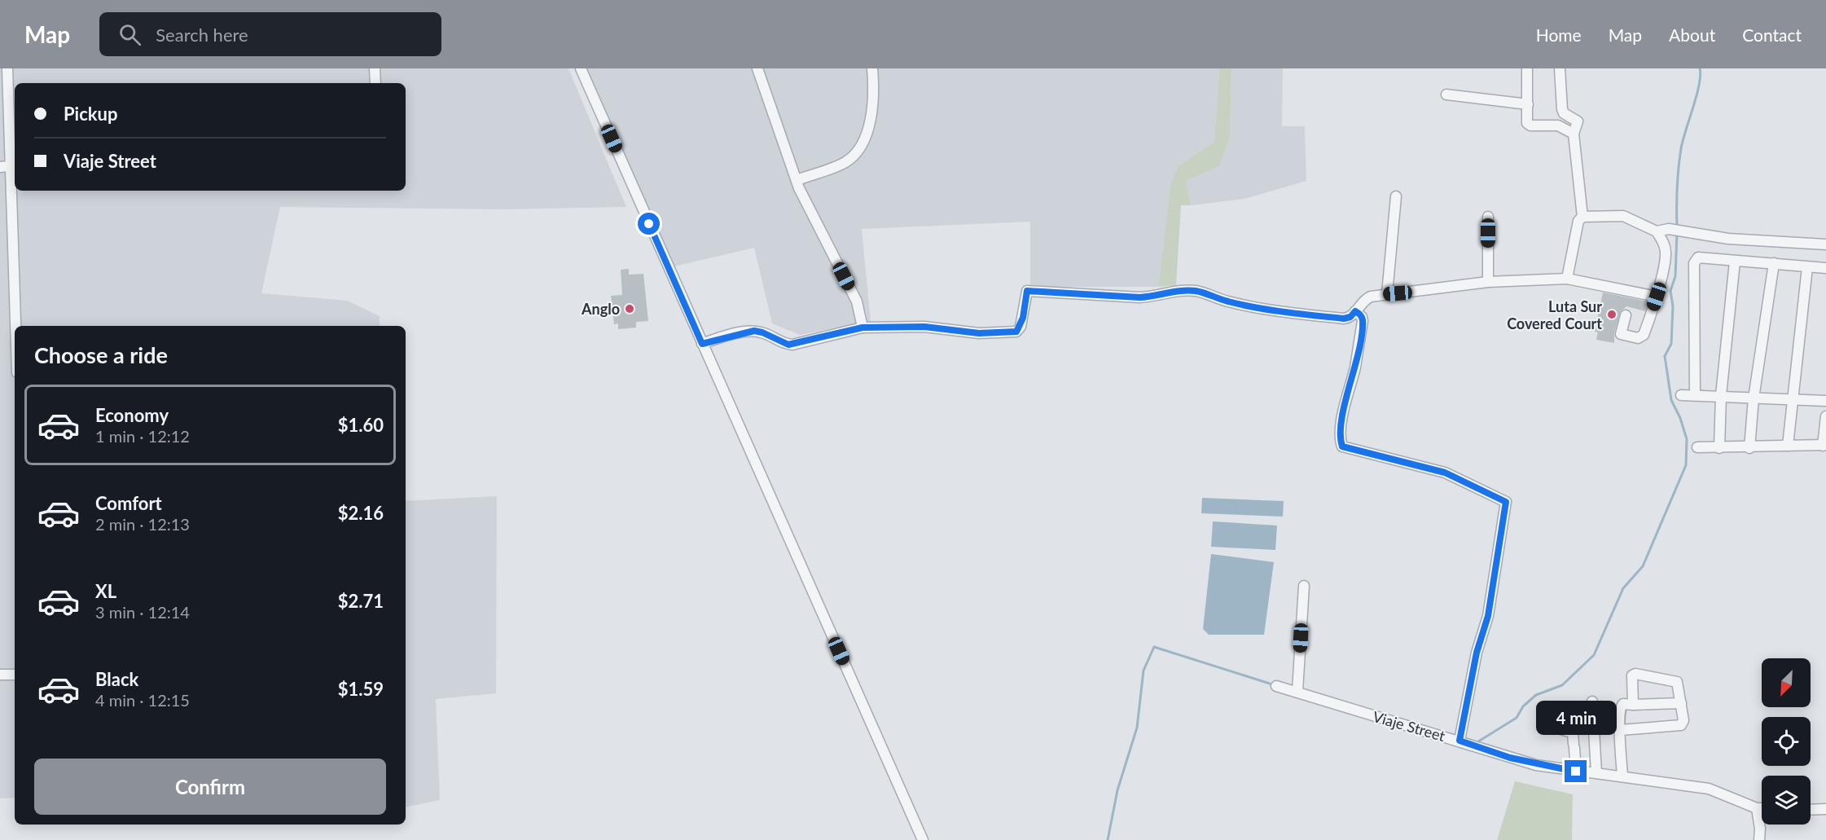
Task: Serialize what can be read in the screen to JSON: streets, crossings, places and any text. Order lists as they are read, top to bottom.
{
  "streets": {
    "street": ["Viaje Street"]
  },
  "places": ["Anglo", "Luta Sur Covered Court"],
  "north": "bottom left",
  "page": {
    "header": "Map",
    "search": "Search here",
    "nav": [
      "Home",
      "Map",
      "About",
      "Contact"
    ],
    "banner": ["Pickup", "Viaje Street"],
    "heading": "Choose a ride",
    "list": [
      {
        "name": "Economy",
        "note": "1 min · 12:12",
        "value": "$1.60"
      },
      {
        "name": "Comfort",
        "note": "2 min · 12:13",
        "value": "$2.16"
      },
      {
        "name": "XL",
        "note": "3 min · 12:14",
        "value": "$2.71"
      },
      {
        "name": "Black",
        "note": "4 min · 12:15",
        "value": "$1.59"
      }
    ],
    "bubble": "4 min",
    "buttons": "Confirm"
  }
}
